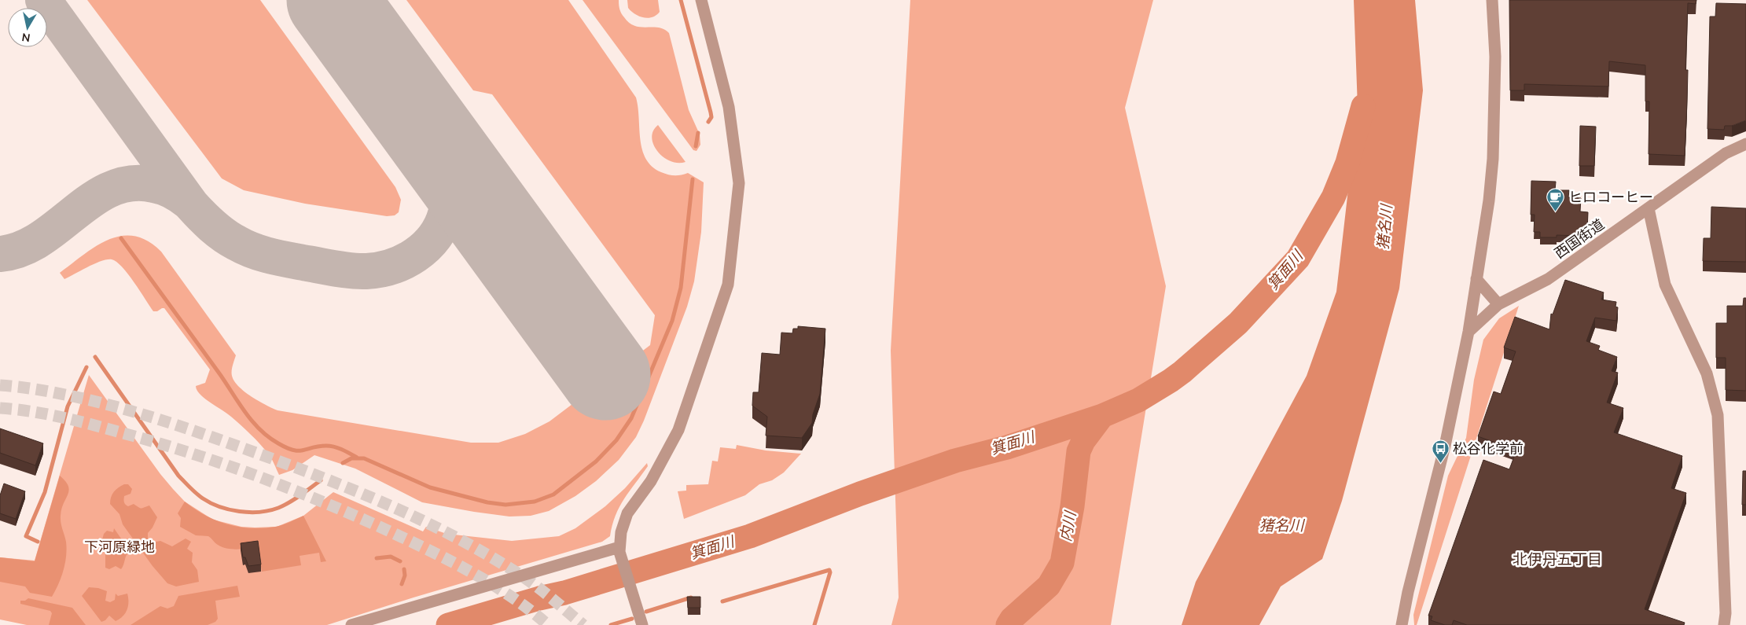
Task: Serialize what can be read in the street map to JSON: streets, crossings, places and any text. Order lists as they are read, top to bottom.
{
  "streets": {
    "street": ["西国街道"]
  },
  "districts": ["北伊丹五丁目"],
  "water": ["猪名川", "箕面川", "内川"],
  "parks": ["下河原緑地"],
  "places": {
    "cafe": ["ヒロコーヒー"],
    "bus stop": ["松谷化学前"]
  },
  "north": "bottom"
}
